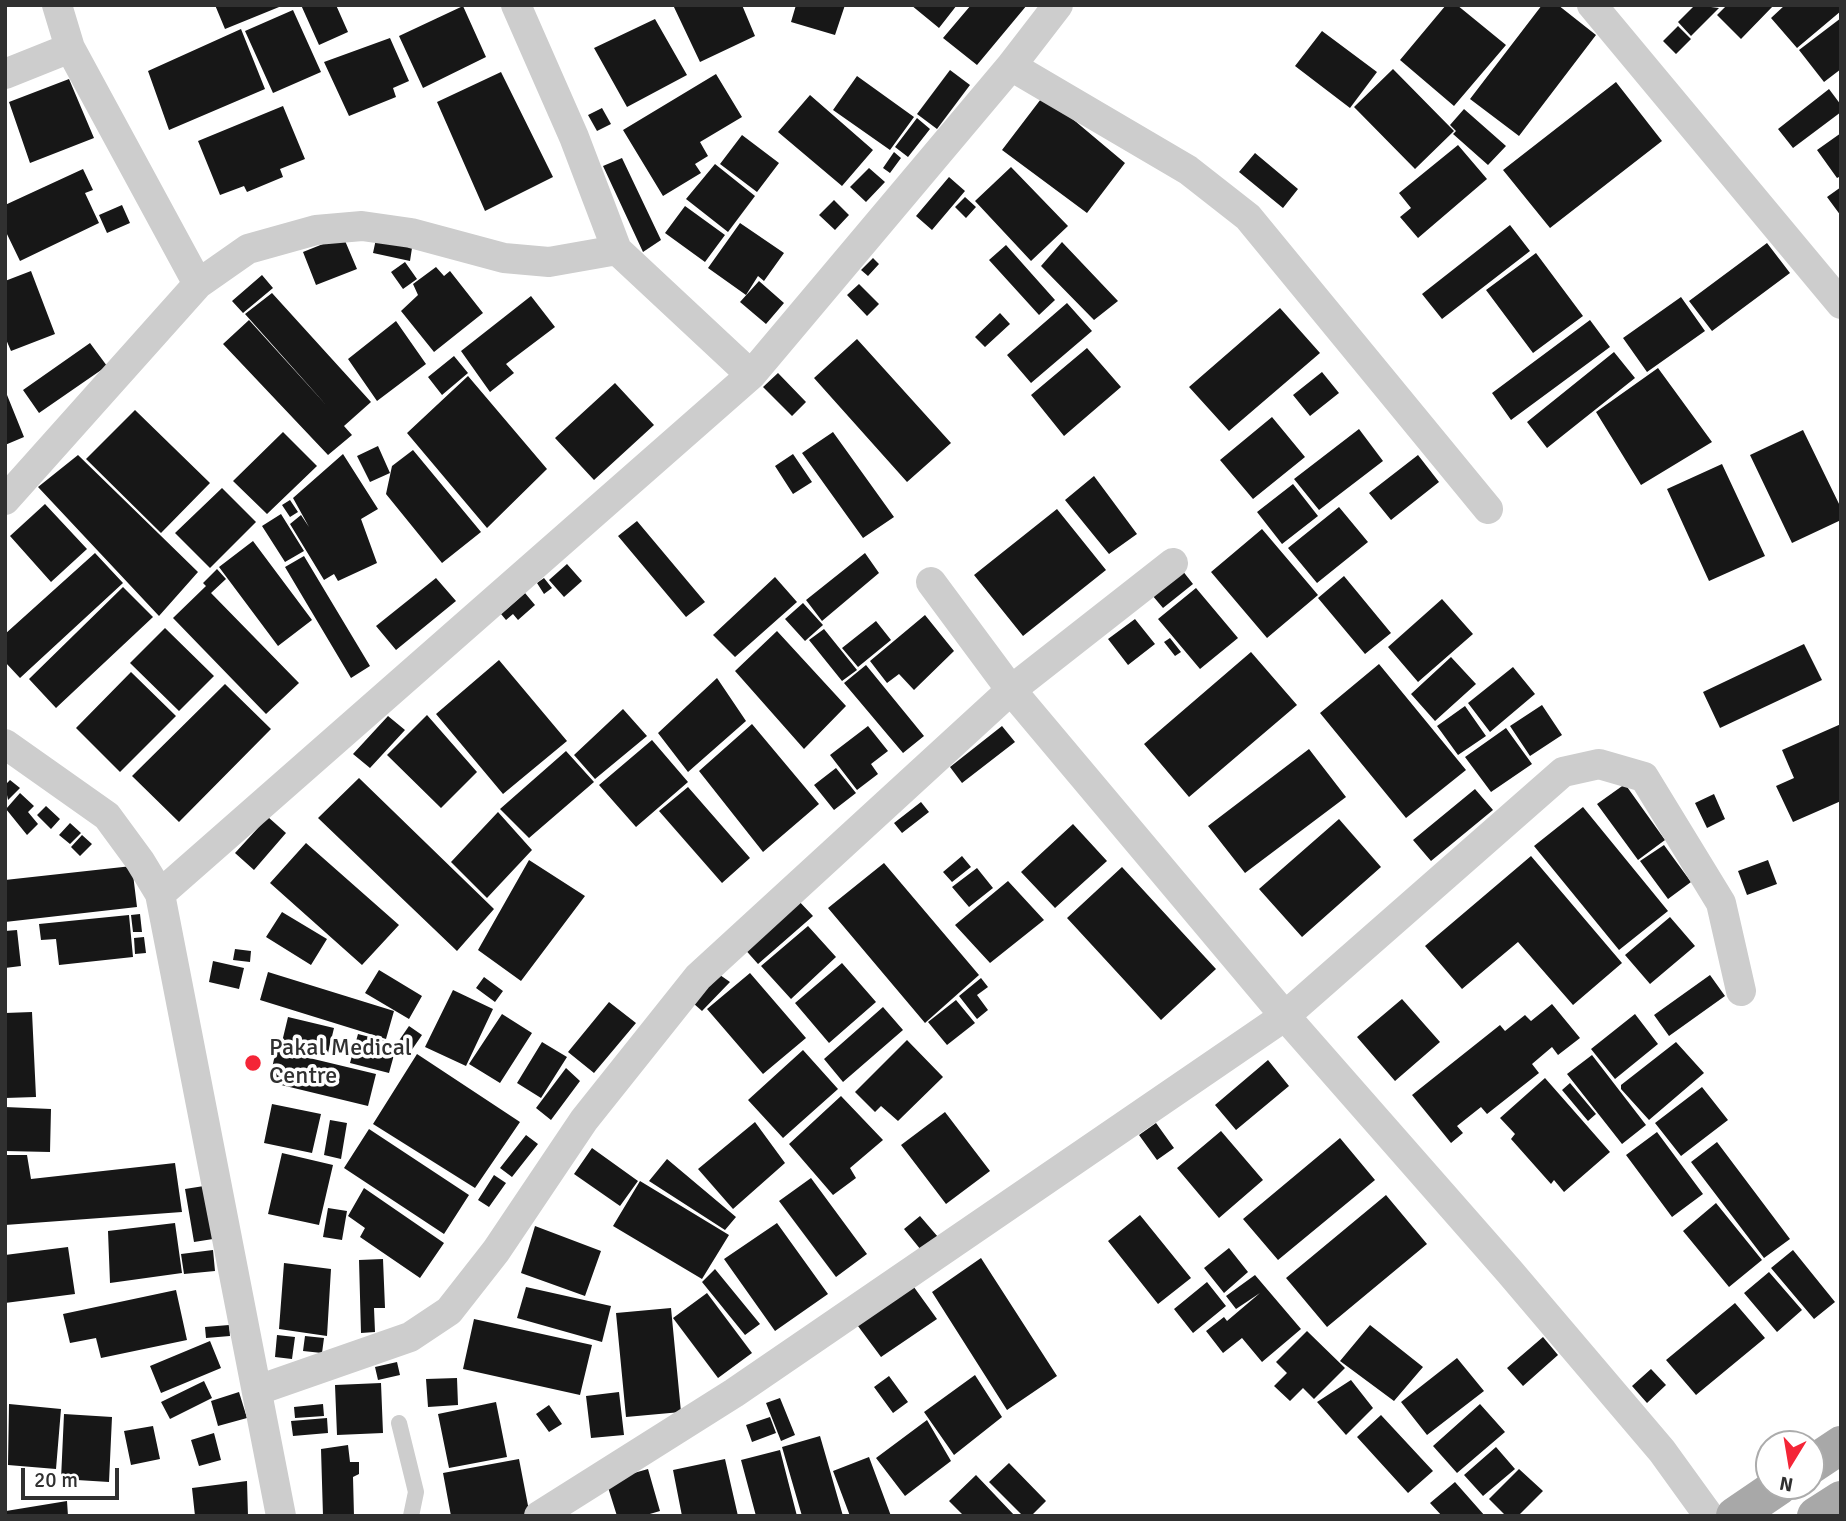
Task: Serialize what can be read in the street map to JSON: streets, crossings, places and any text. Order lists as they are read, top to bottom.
{
  "places": ["Pakal Medical Centre"],
  "scale_bar": "20 m",
  "north": "bottom"
}
